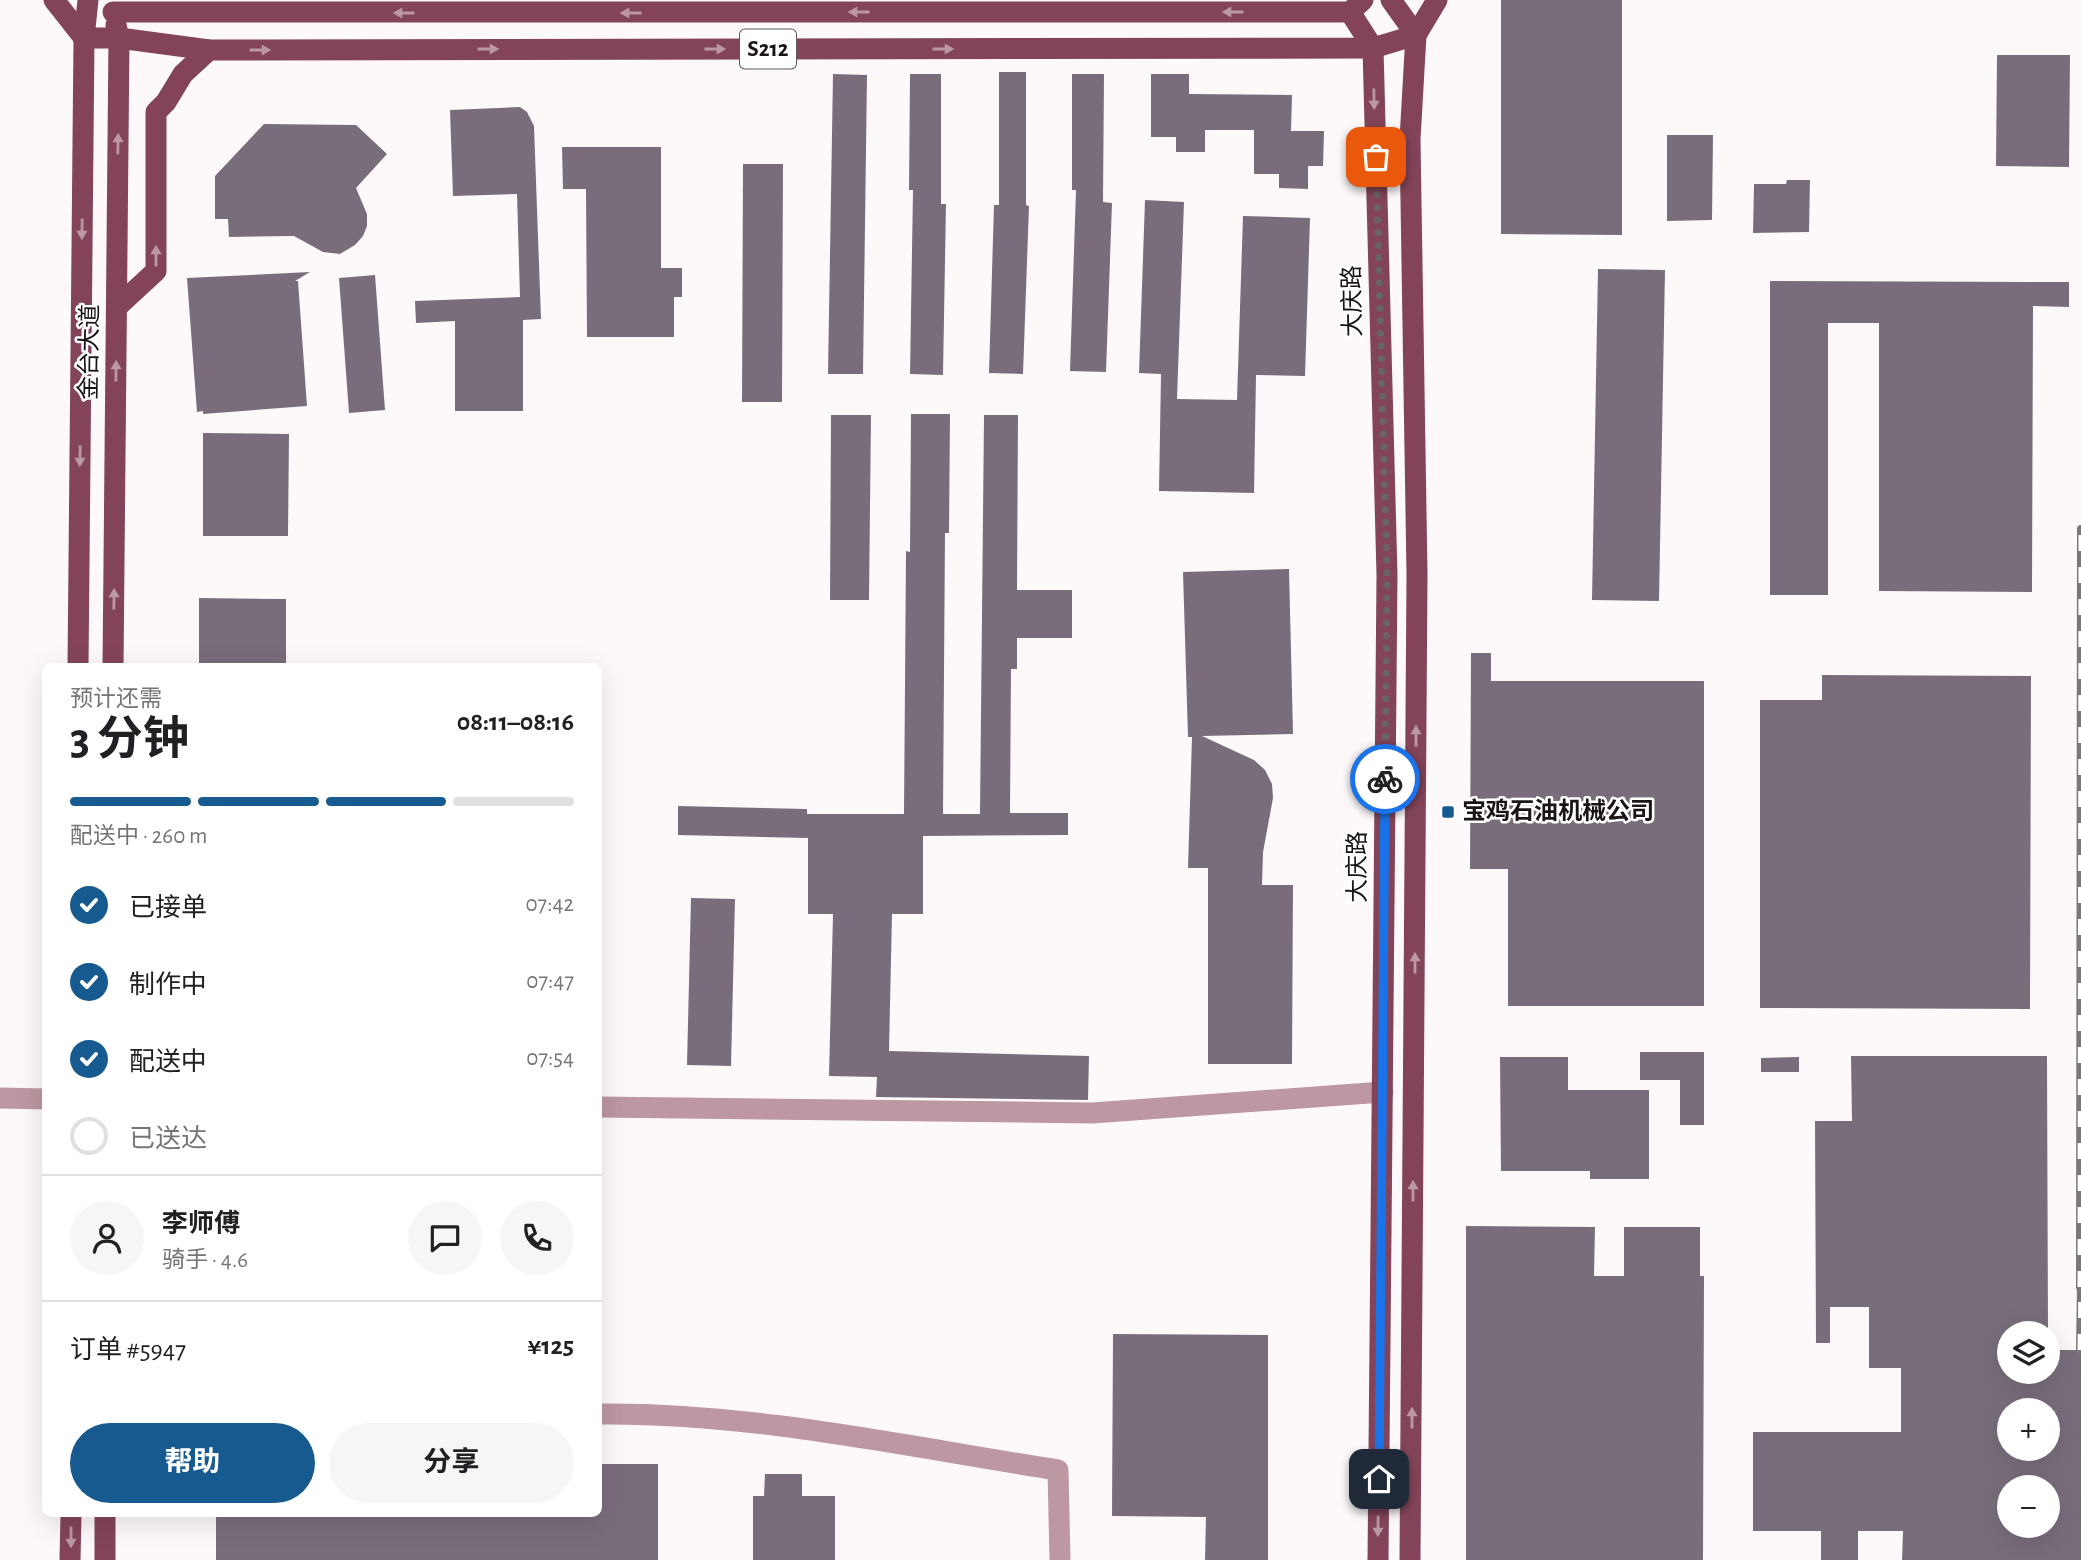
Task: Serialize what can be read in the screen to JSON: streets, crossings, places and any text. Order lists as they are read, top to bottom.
{
  "streets": {
    "main road": ["S212", "大庆路", "金台大道"]
  },
  "crossings": [
    ["S212", "大庆路"],
    ["S212", "金台大道"]
  ],
  "places": {
    "transit": ["宝鸡石油机械公司"]
  },
  "page": {
    "heading": ["3 分钟", "预计还需", "08:11–08:16"],
    "panel": [
      "李师傅",
      "骑手 · 4.6",
      "订单 #5947",
      "¥125"
    ],
    "bar": "配送中 · 260 m",
    "list": [
      ["已接单", "07:42"],
      ["制作中", "07:47"],
      ["配送中", "07:54"],
      "已送达"
    ],
    "map_buttons": ["+", "−"],
    "buttons": ["帮助", "分享"]
  }
}
